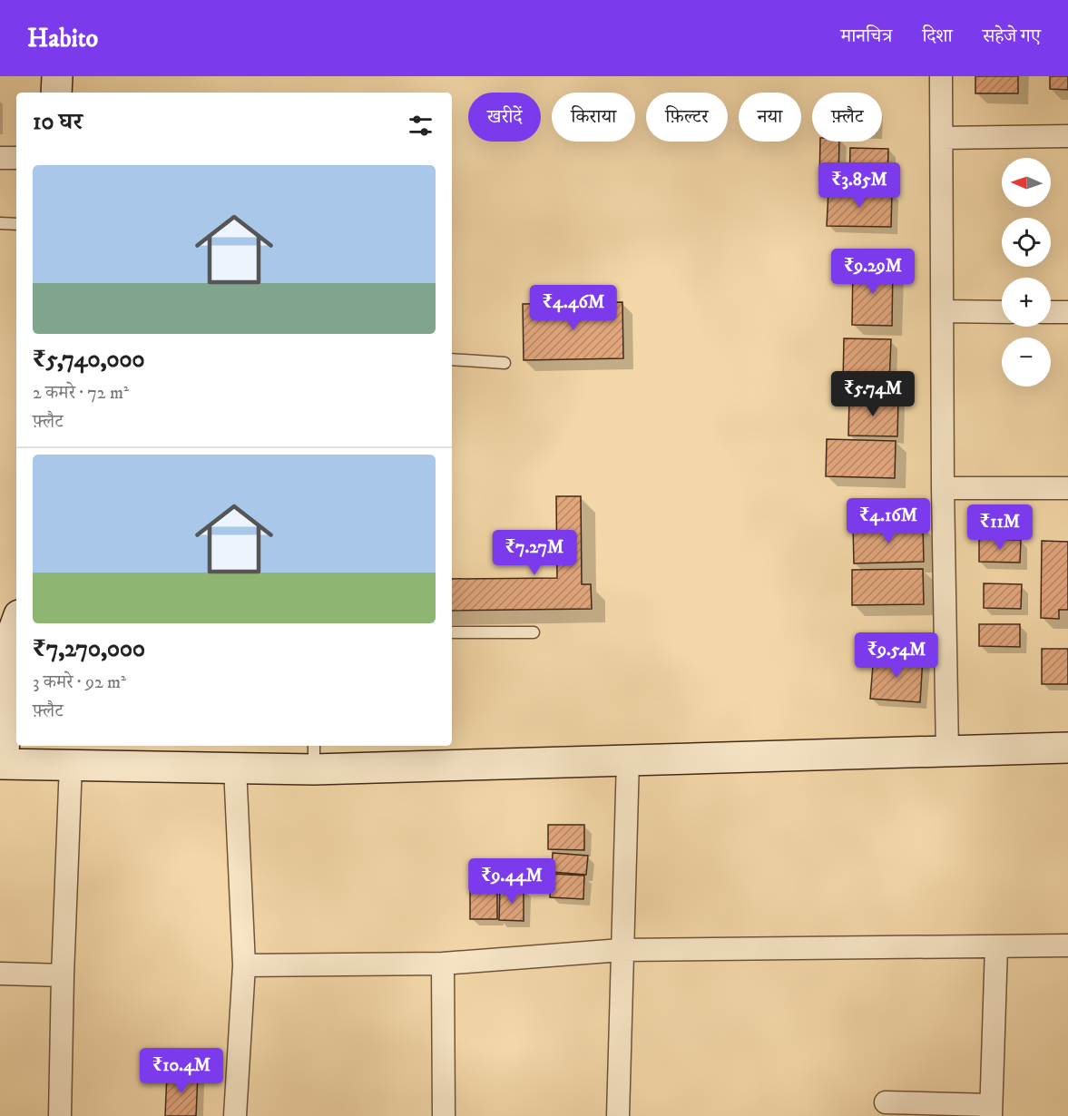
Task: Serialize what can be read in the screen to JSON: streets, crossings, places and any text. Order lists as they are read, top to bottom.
{
  "north": "left",
  "page": {
    "header": "Habito",
    "nav": ["मानचित्र", "दिशा", "सहेजे गए"],
    "chip": [
      "खरीदें",
      "किराया",
      "फ़िल्टर",
      "नया",
      "फ़्लैट"
    ],
    "heading": "10 घर",
    "map_buttons": ["+", "−"],
    "list": [
      {
        "name": "₹5,740,000",
        "note": "2 कमरे · 72 m² · फ़्लैट"
      },
      {
        "name": "₹7,270,000",
        "note": "3 कमरे · 92 m² · फ़्लैट"
      }
    ],
    "price": [
      "₹3.85M",
      "₹9.29M",
      "₹4.46M",
      "₹5.74M",
      "₹4.16M",
      "₹11M",
      "₹7.27M",
      "₹9.54M",
      "₹9.44M",
      "₹10.4M"
    ]
  }
}
